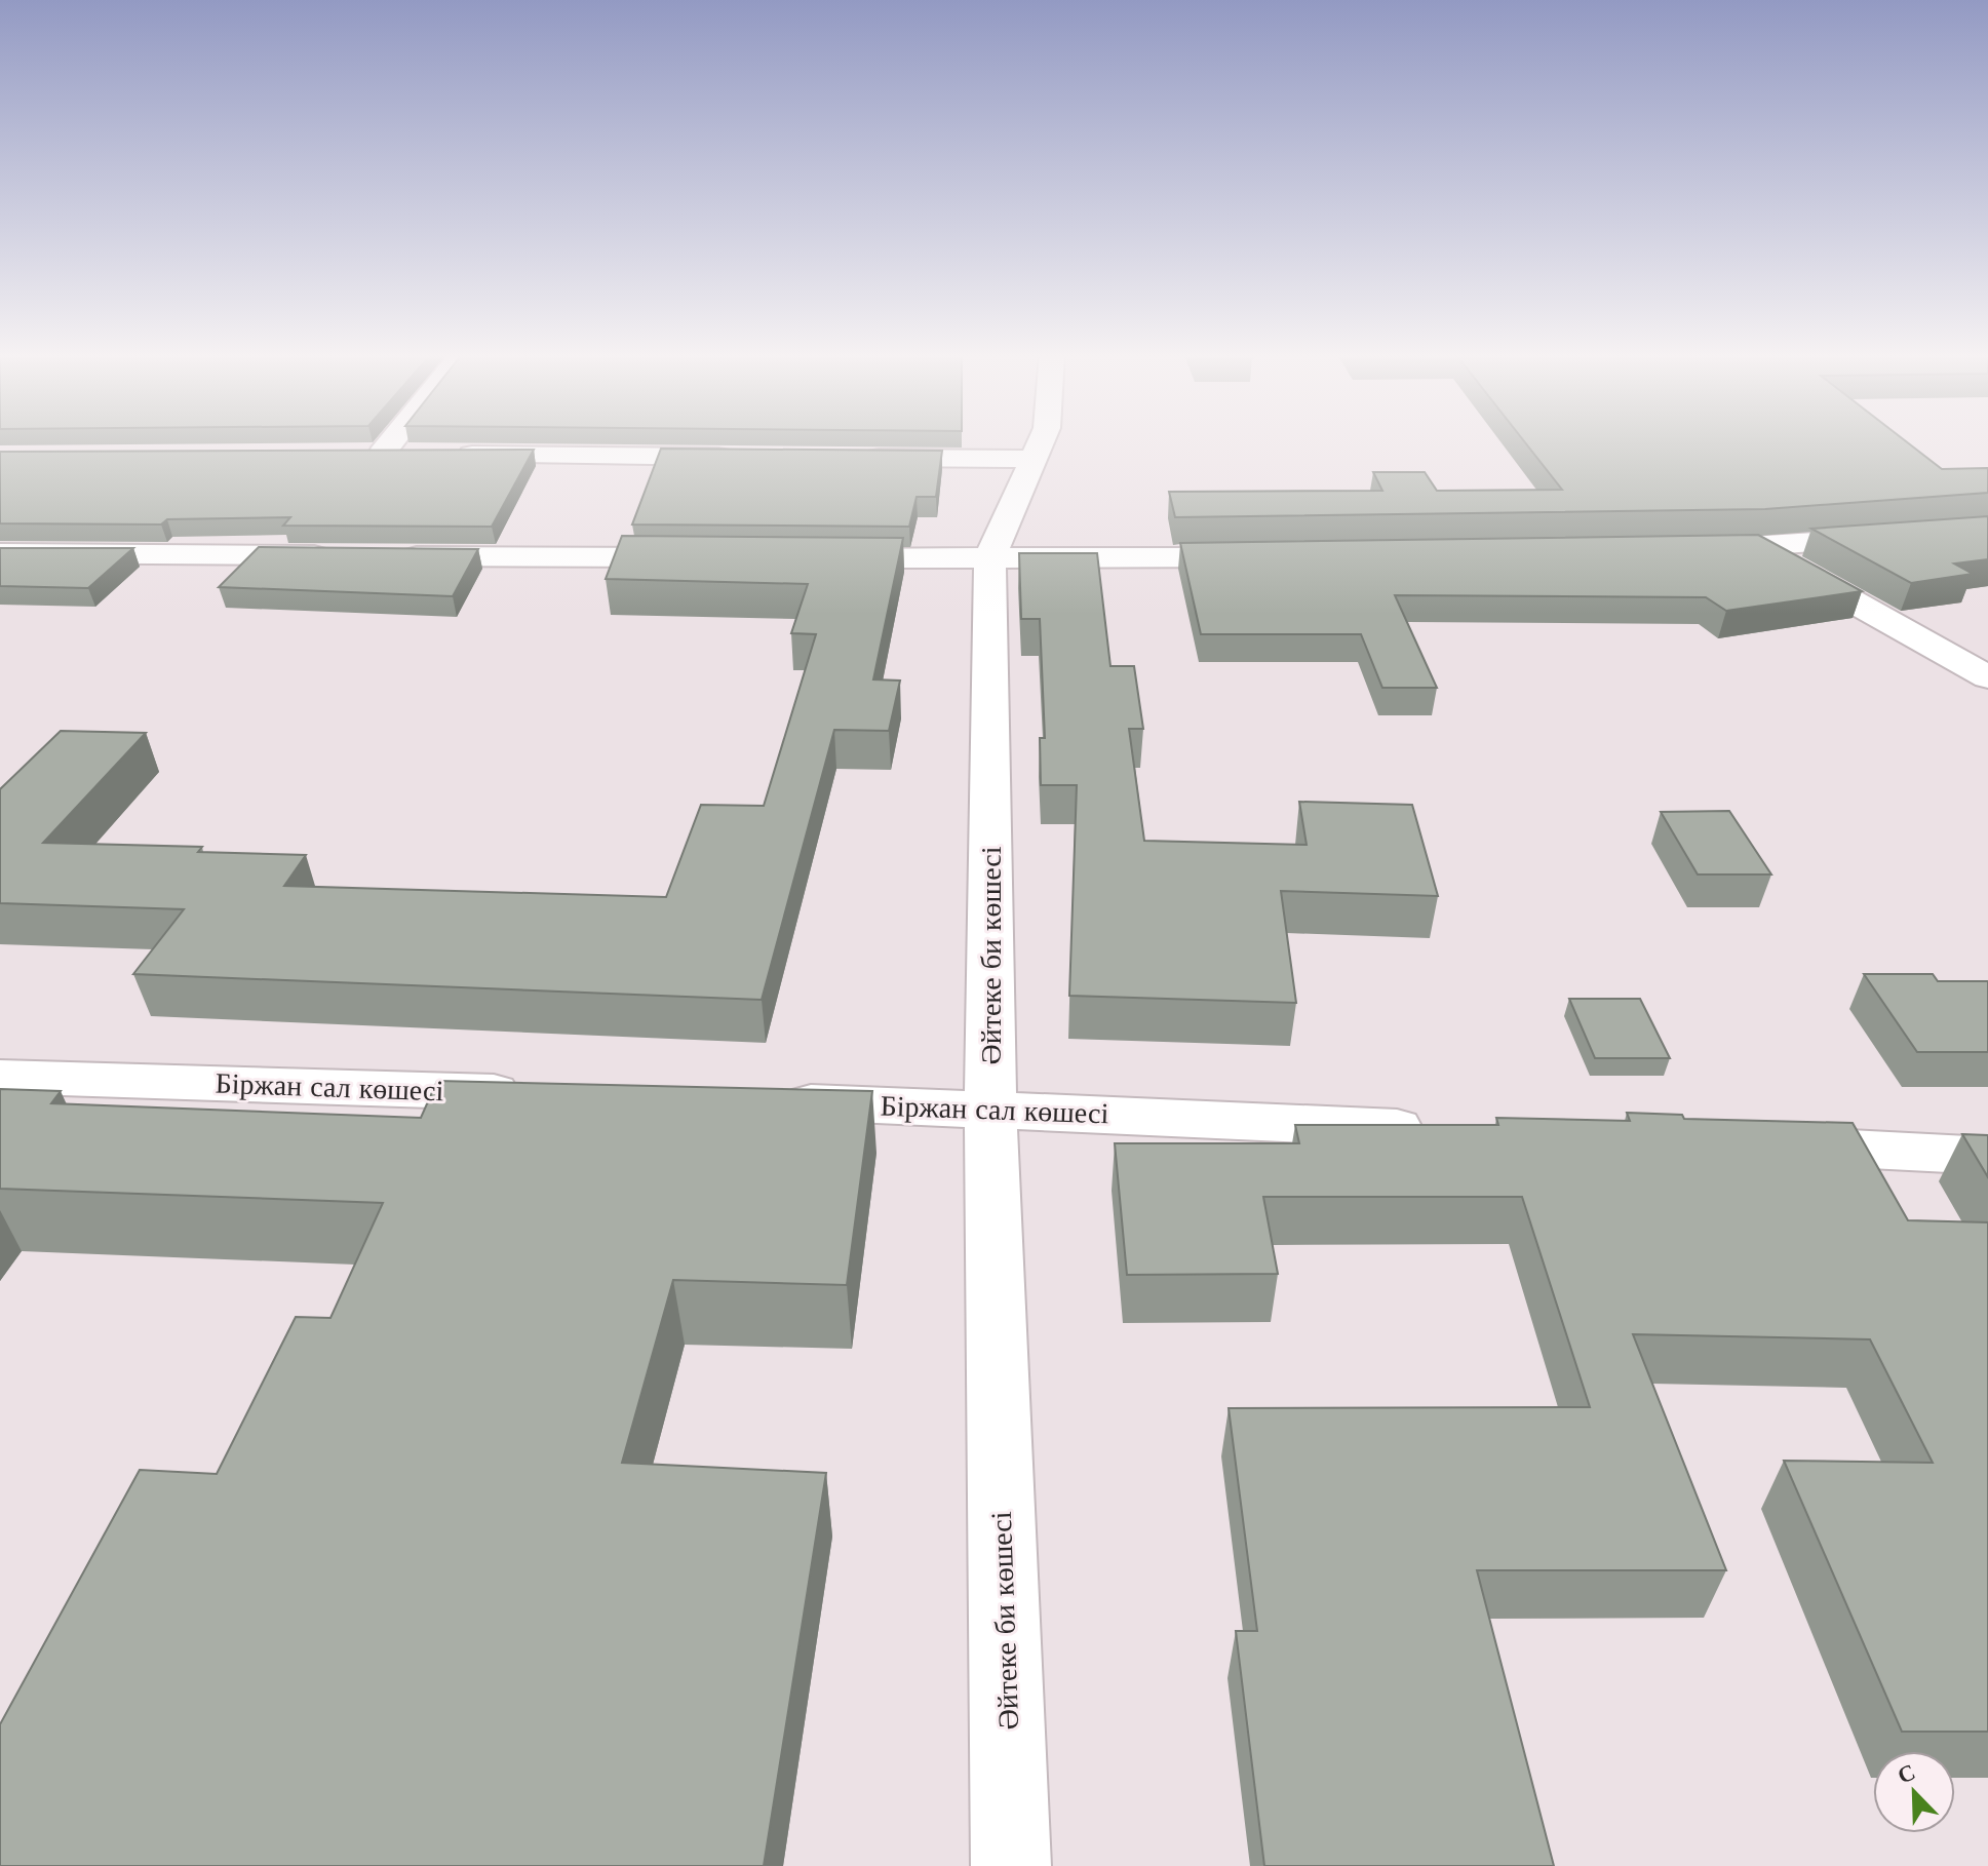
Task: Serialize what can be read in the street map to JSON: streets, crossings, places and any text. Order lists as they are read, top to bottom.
{
  "streets": {
    "street": ["Әйтеке би көшесі", "Біржан сал көшесі"]
  },
  "crossings": [
    ["Әйтеке би көшесі", "Біржан сал көшесі"]
  ],
  "north": "top left"
}
